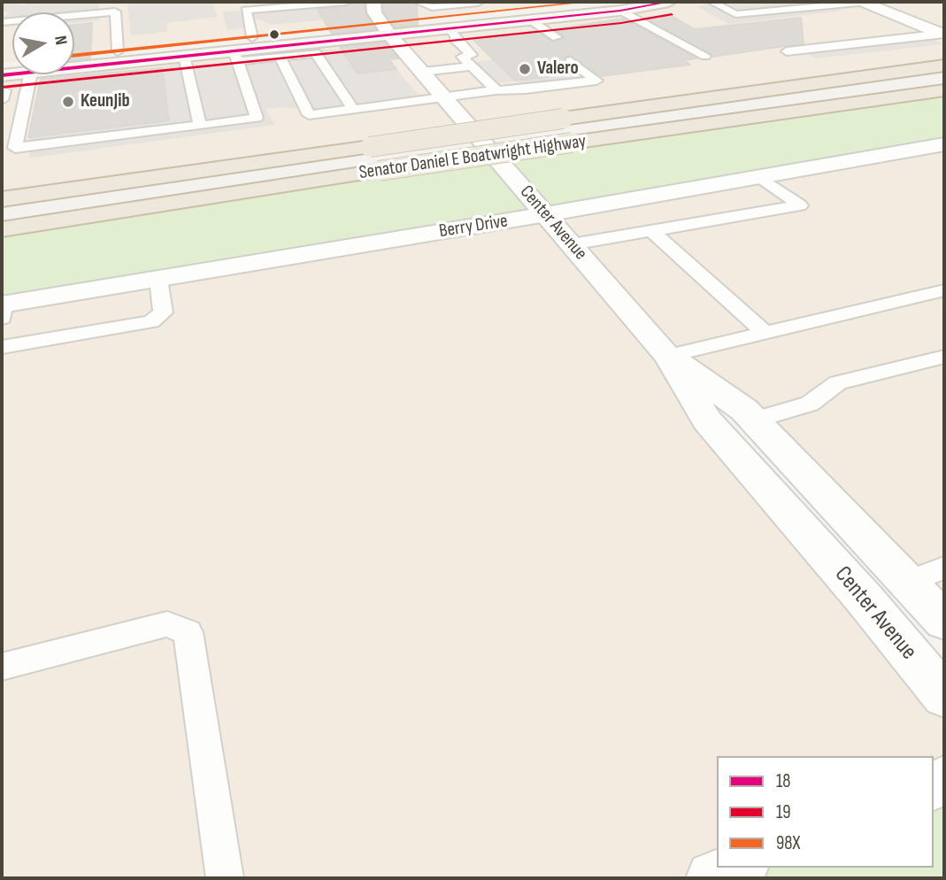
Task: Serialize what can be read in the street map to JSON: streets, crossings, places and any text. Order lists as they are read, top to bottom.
{
  "streets": {
    "highway": ["Senator Daniel E Boatwright Highway"],
    "street": ["Center Avenue", "Berry Drive"]
  },
  "crossings": [
    ["Center Avenue", "Berry Drive"]
  ],
  "places": ["Valero", "KeunJib"],
  "lines": ["transit line 18", "transit line 98X", "transit line 19"],
  "legend": ["18", "19", "98X"],
  "north": "right"
}
